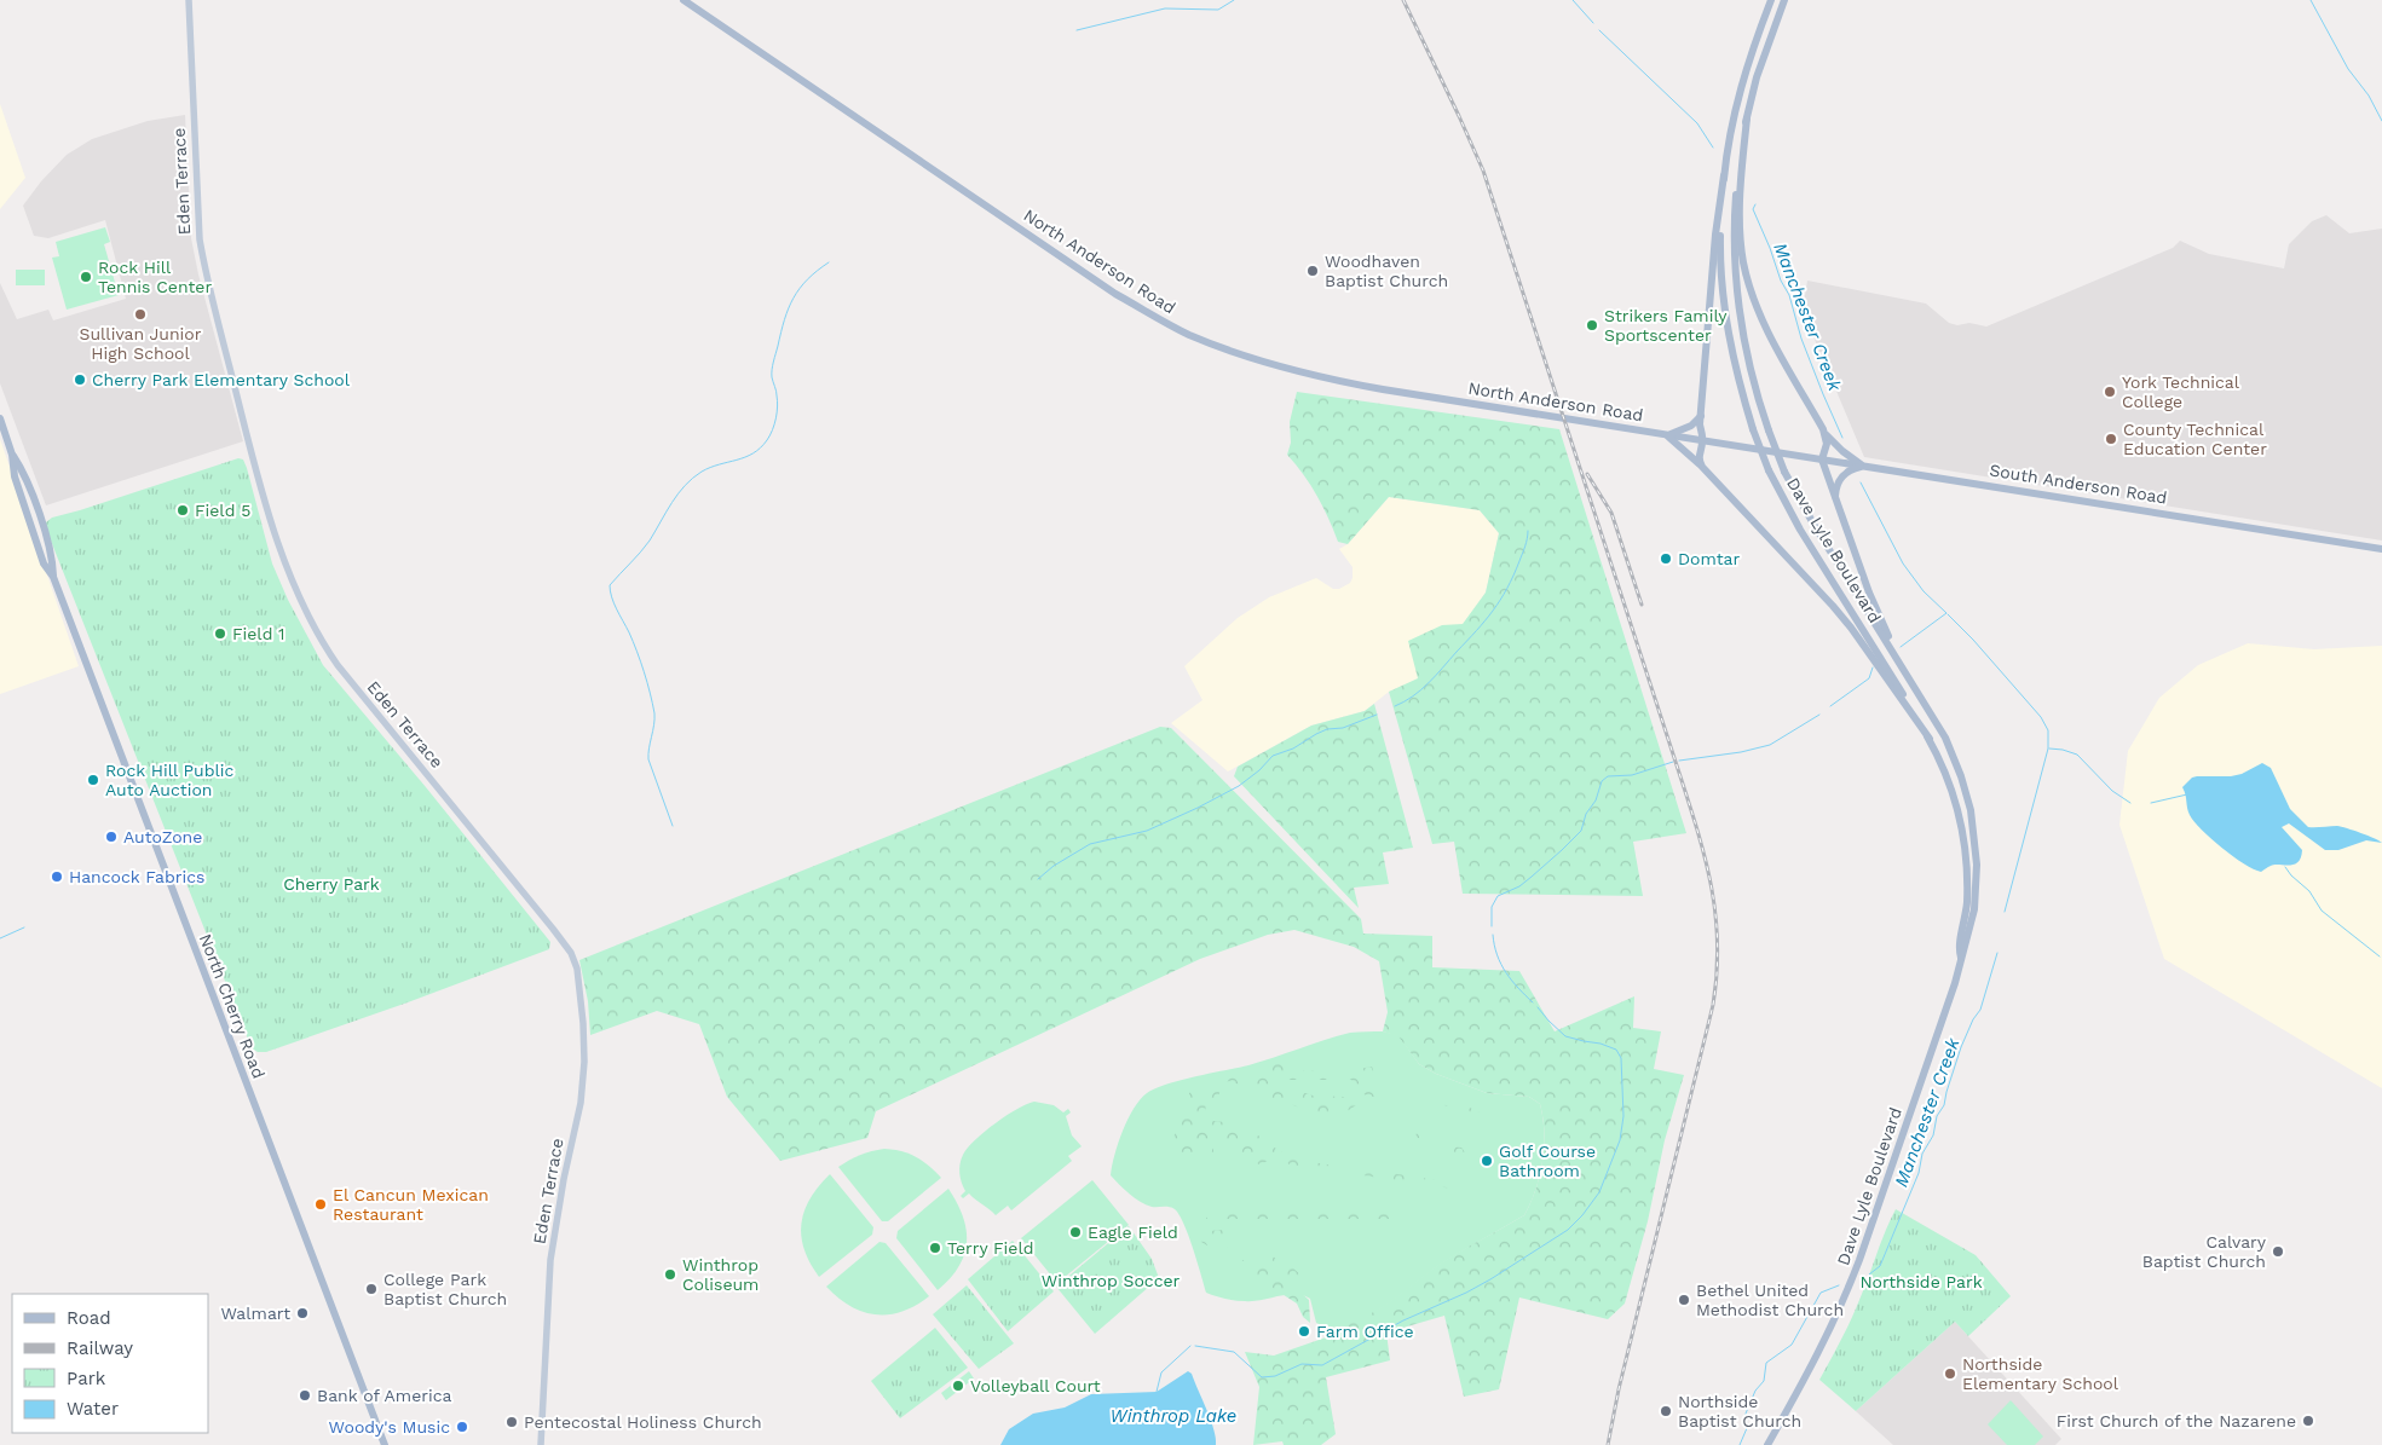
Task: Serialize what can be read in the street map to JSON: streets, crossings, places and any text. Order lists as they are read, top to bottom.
{
  "streets": {
    "main road": [
      "North Anderson Road",
      "South Anderson Road",
      "Dave Lyle Boulevard",
      "North Cherry Road"
    ],
    "street": ["Eden Terrace"]
  },
  "crossings": [
    ["North Anderson Road", "South Anderson Road"]
  ],
  "water": ["Manchester Creek", "Winthrop Lake"],
  "parks": ["Cherry Park", "Winthrop Soccer", "Northside Park"],
  "places": [
    "Woodhaven Baptist Church",
    "Rock Hill Tennis Center",
    "Sullivan Junior High School",
    "Strikers Family Sportscenter",
    "Cherry Park Elementary School",
    "York Technical College",
    "County Technical Education Center",
    "Field 5",
    "Domtar",
    "Field 1",
    "Rock Hill Public Auto Auction",
    "AutoZone",
    "Hancock Fabrics",
    "Golf Course Bathroom",
    "El Cancun Mexican Restaurant",
    "Eagle Field",
    "Terry Field",
    "Calvary Baptist Church",
    "Winthrop Coliseum",
    "College Park Baptist Church",
    "Bethel United Methodist Church",
    "Walmart",
    "Farm Office",
    "Northside Elementary School",
    "Volleyball Court",
    "Bank of America",
    "Northside Baptist Church",
    "First Church of the Nazarene",
    "Pentecostal Holiness Church",
    "Woody's Music"
  ],
  "legend": [
    "Road",
    "Railway",
    "Park",
    "Water"
  ]
}
